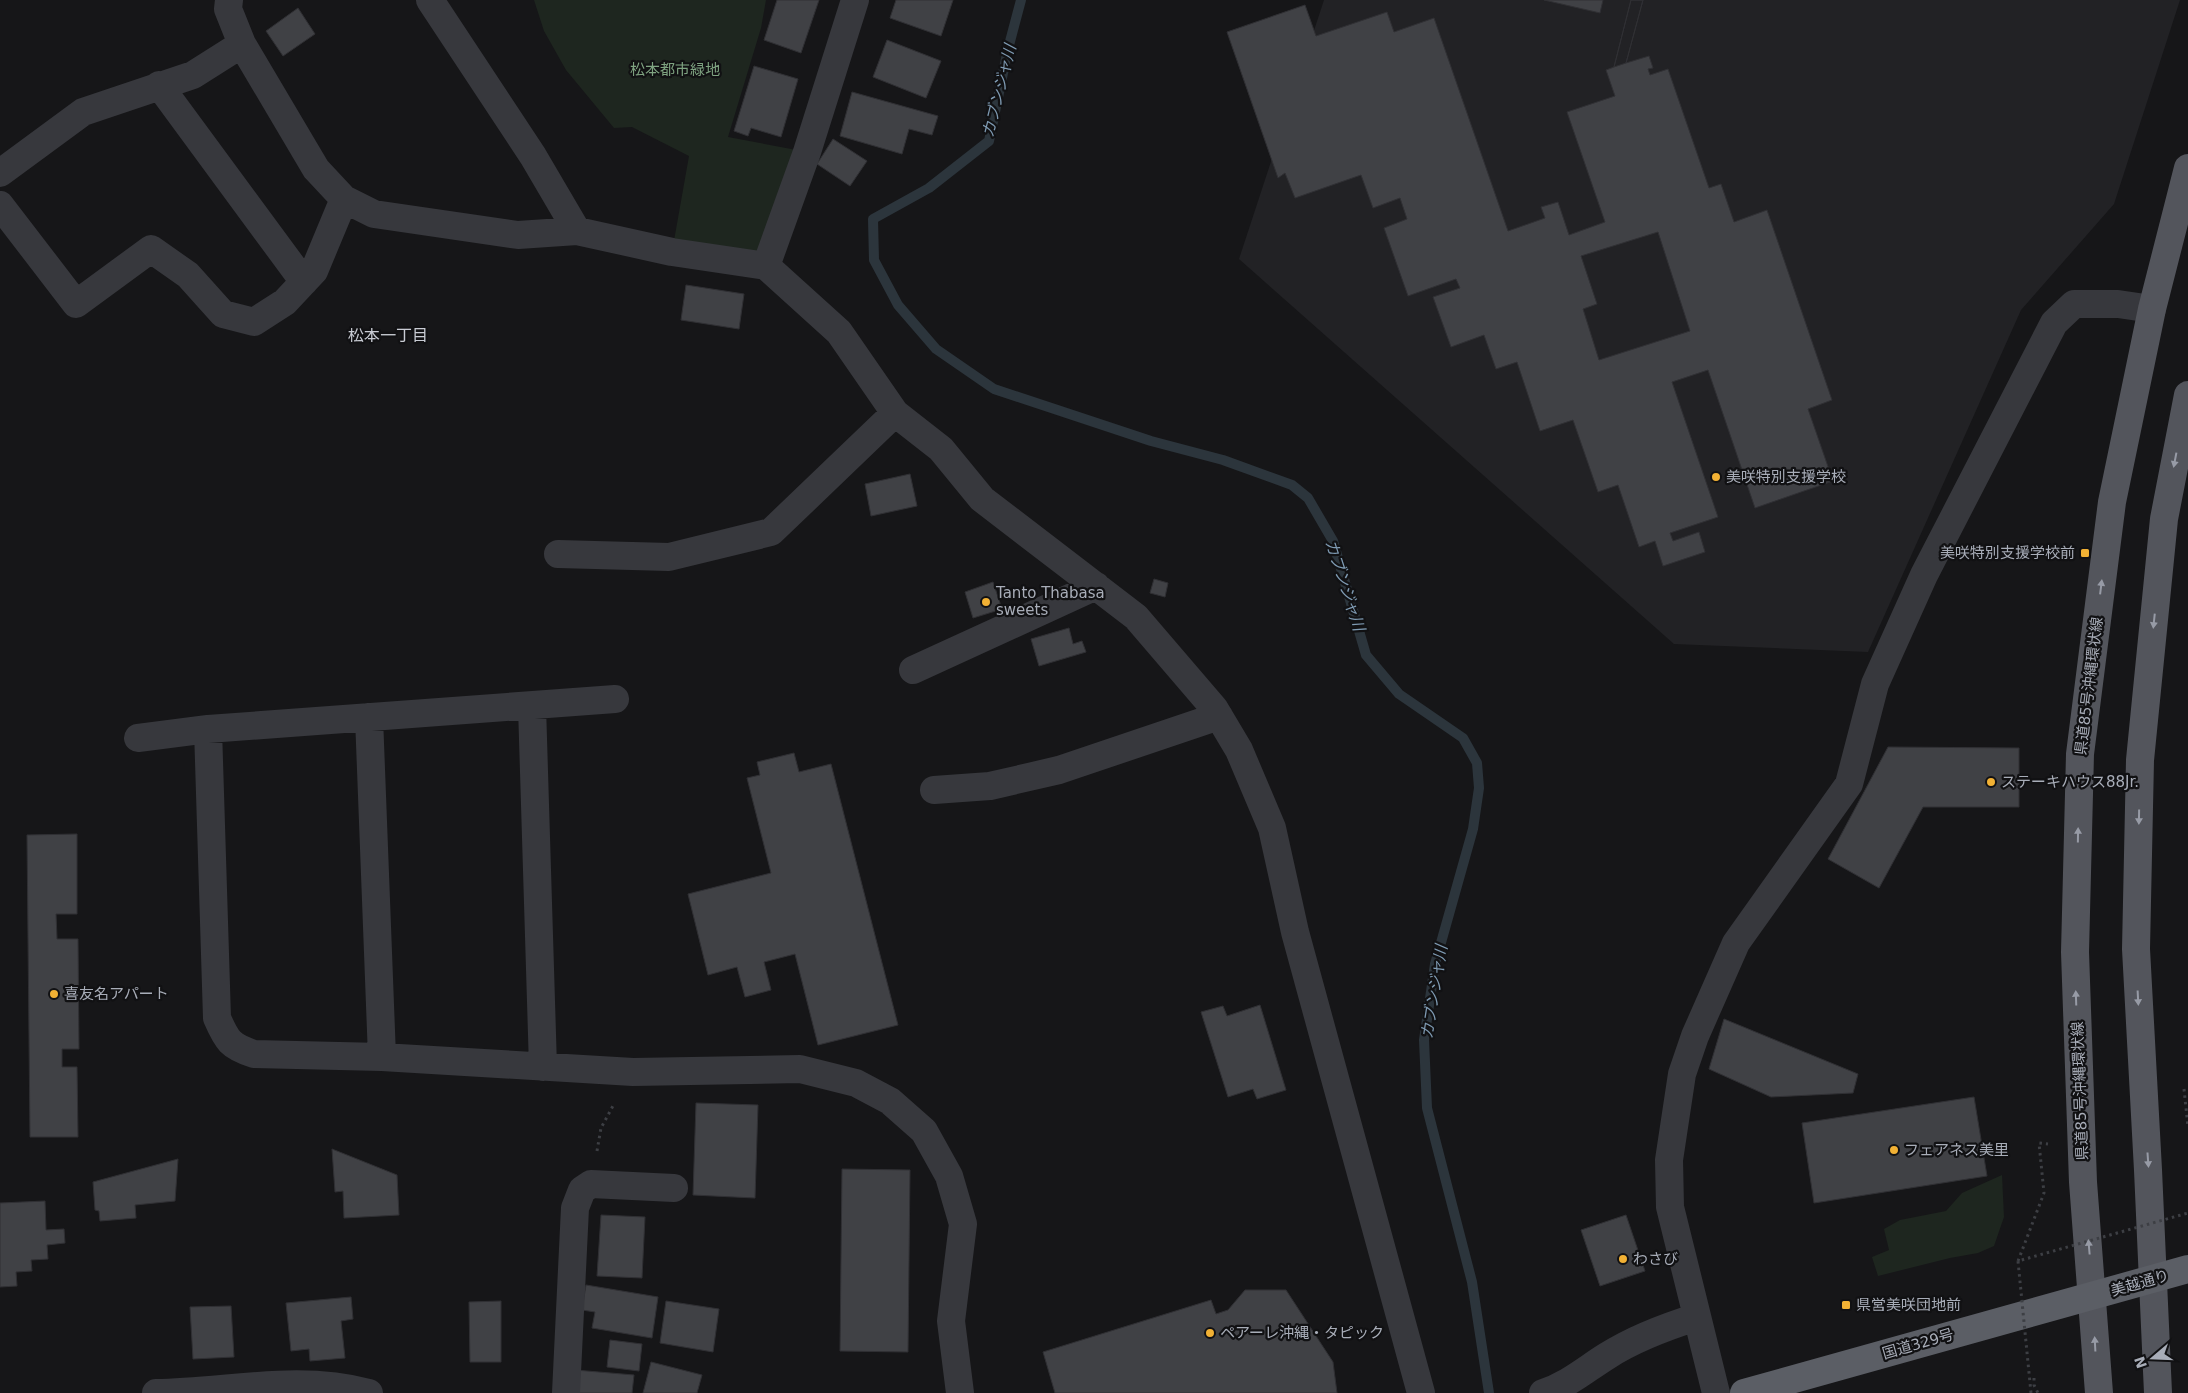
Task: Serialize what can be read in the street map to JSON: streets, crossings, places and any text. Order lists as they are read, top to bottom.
{
  "streets": {
    "highway": ["美越通り", "国道329号"],
    "main road": ["県道85号沖縄環状線"]
  },
  "crossings": [
    ["県道85号沖縄環状線", "美越通り"],
    ["県道85号沖縄環状線", "国道329号"],
    ["美越通り", "国道329号"]
  ],
  "districts": ["松本一丁目"],
  "water": ["カブンジャ川"],
  "parks": ["松本都市緑地"],
  "places": {
    "other": [
      "美咲特別支援学校",
      "Tanto Thabasa sweets",
      "ステーキハウス88Jr.",
      "喜友名アパート",
      "フェアネス美里",
      "わさび",
      "ペアーレ沖縄・タピック"
    ],
    "transit": ["美咲特別支援学校前", "県営美咲団地前"]
  },
  "north": "left"
}
